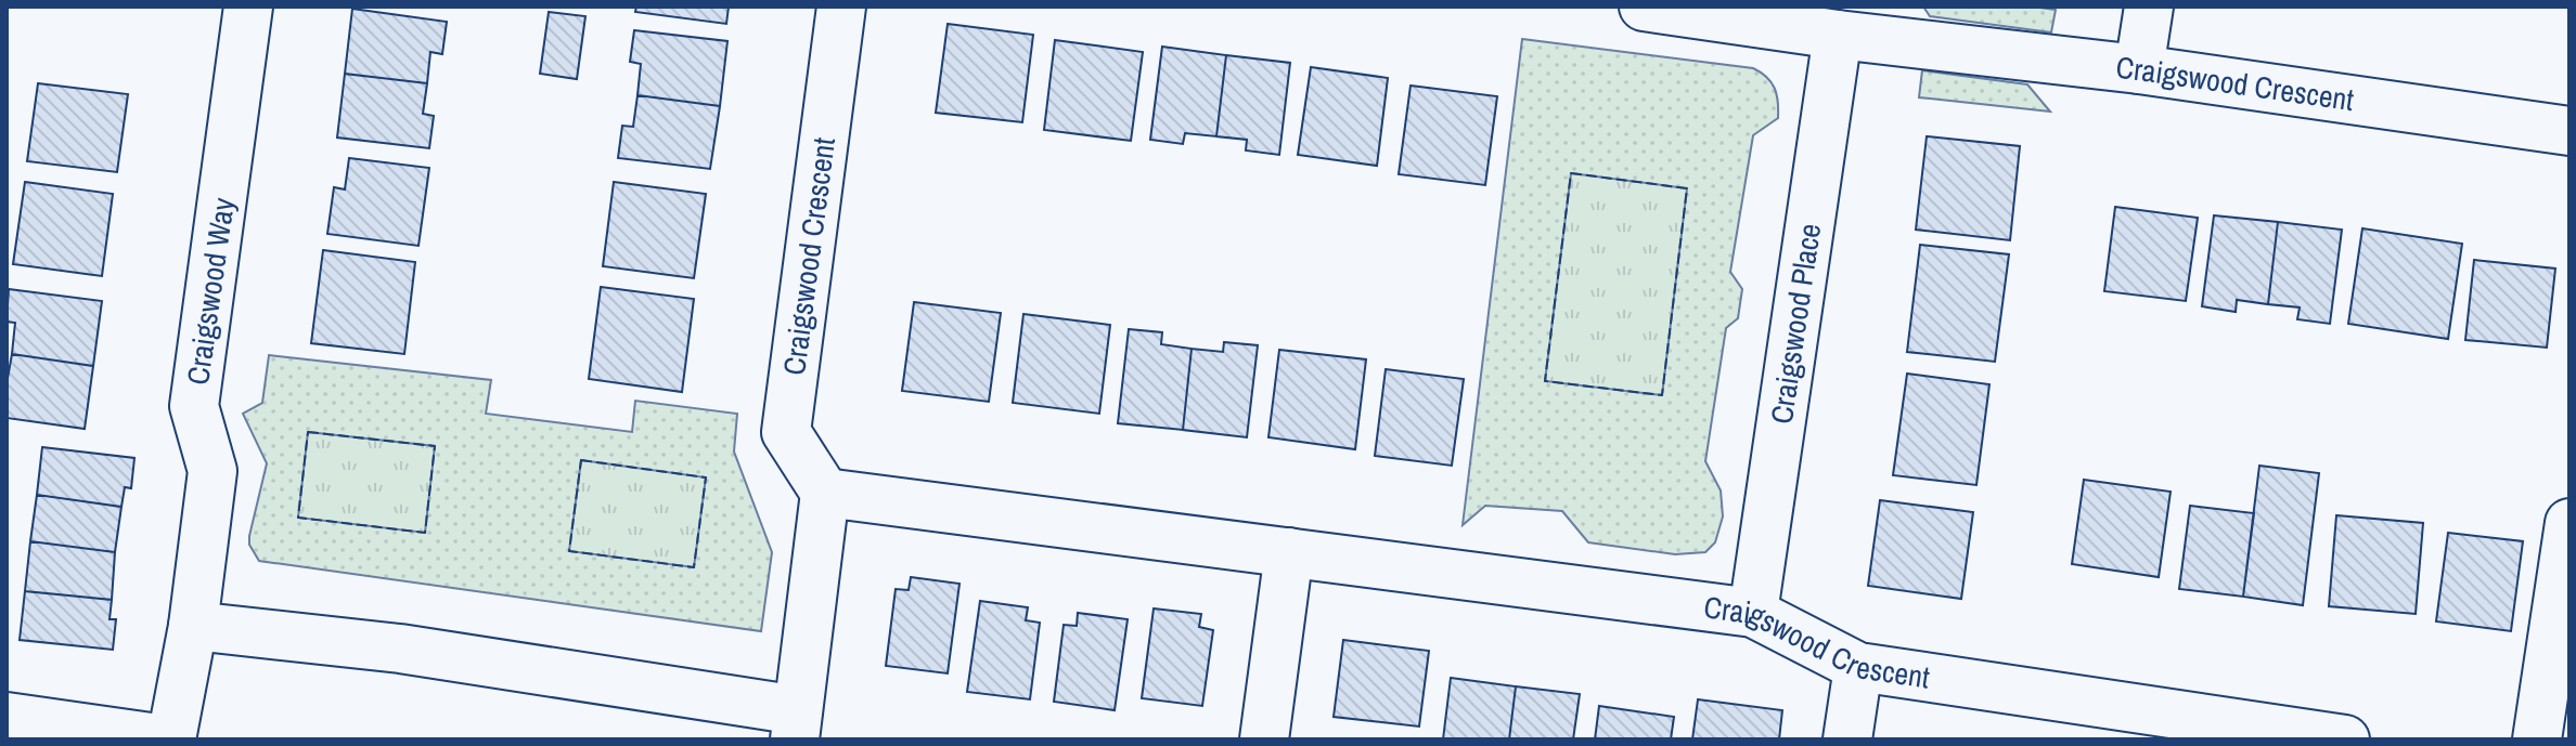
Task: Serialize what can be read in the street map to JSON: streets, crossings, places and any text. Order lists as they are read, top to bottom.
{
  "streets": {
    "street": ["Craigswood Crescent", "Craigswood Way", "Craigswood Place"]
  },
  "crossings": [
    ["Craigswood Crescent", "Craigswood Place"]
  ]
}
